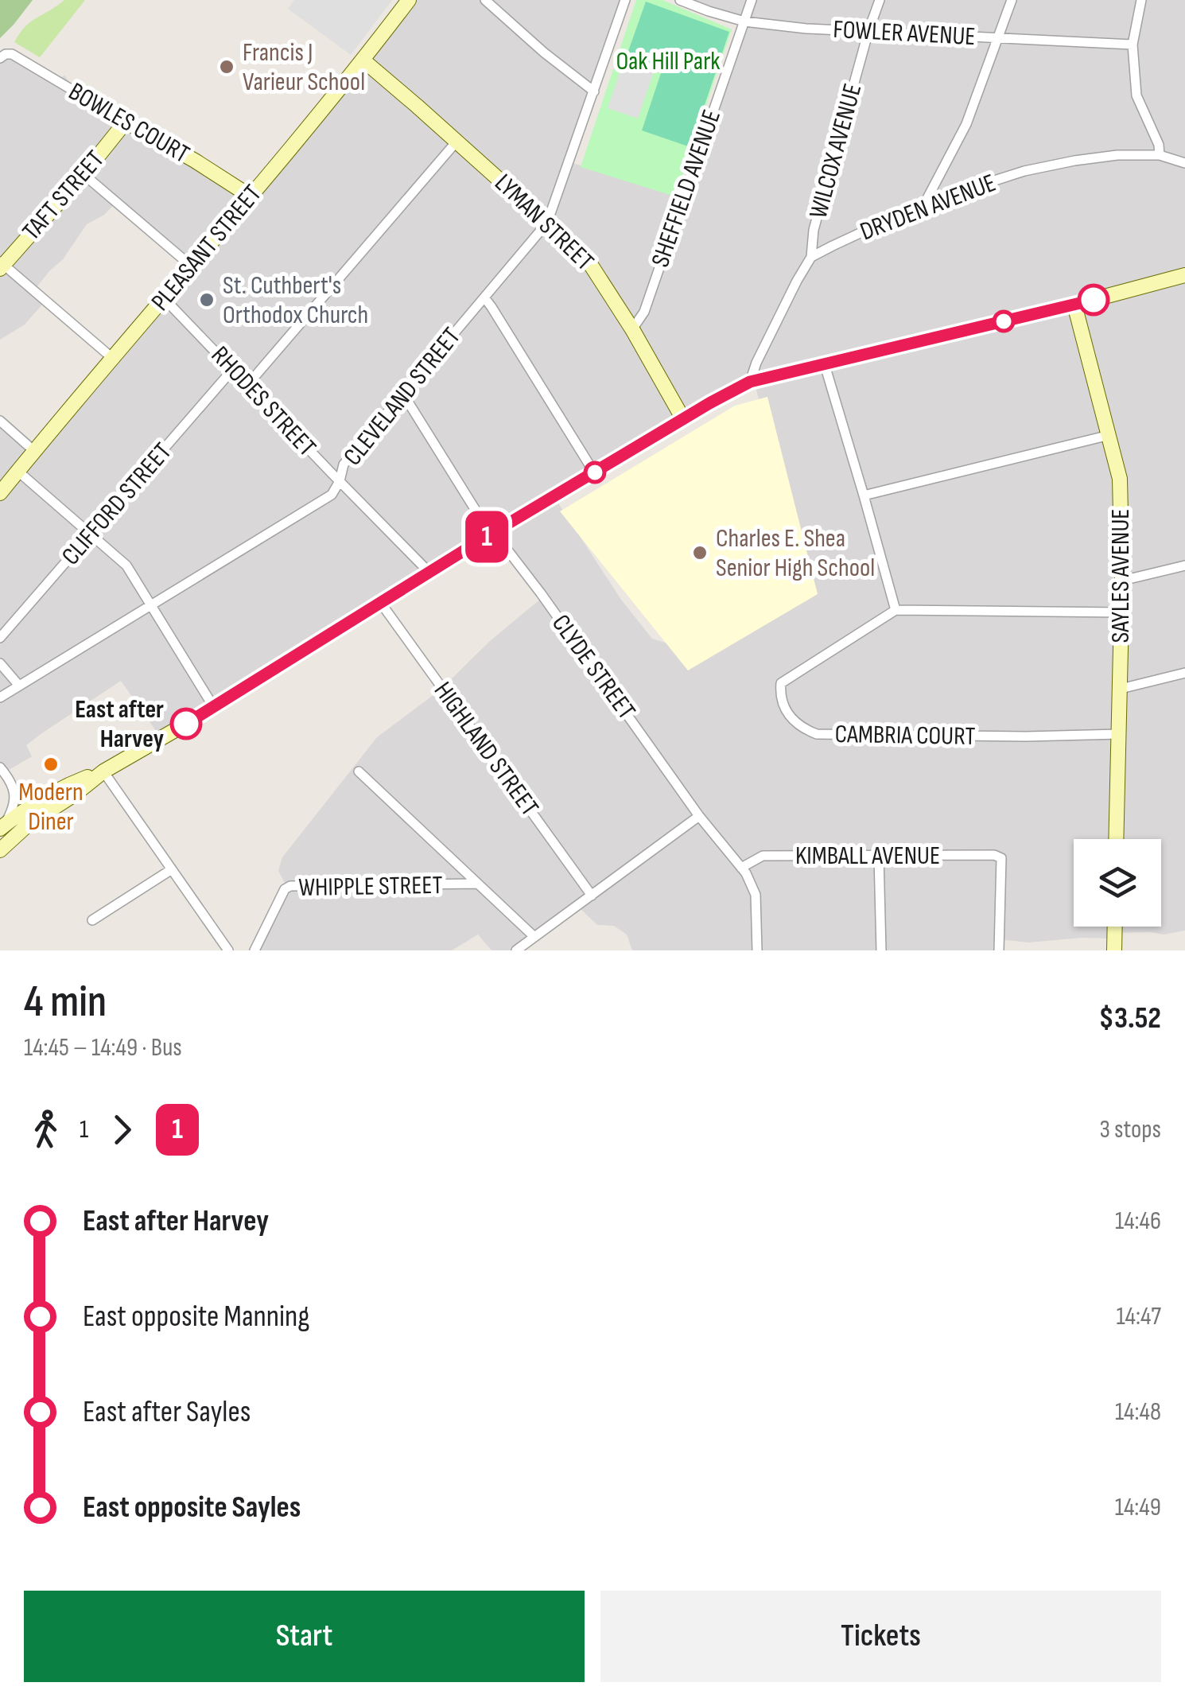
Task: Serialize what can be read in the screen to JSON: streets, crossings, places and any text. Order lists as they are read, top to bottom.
{
  "streets": {
    "street": [
      "FOWLER AVENUE",
      "BOWLES COURT",
      "WILCOX AVENUE",
      "SHEFFIELD AVENUE",
      "TAFT STREET",
      "DRYDEN AVENUE",
      "LYMAN STREET",
      "PLEASANT STREET",
      "CLEVELAND STREET",
      "RHODES STREET",
      "CLIFFORD STREET",
      "SAYLES AVENUE",
      "CLYDE STREET",
      "CAMBRIA COURT",
      "HIGHLAND STREET",
      "KIMBALL AVENUE",
      "WHIPPLE STREET"
    ]
  },
  "crossings": [
    ["FOWLER AVENUE", "WILCOX AVENUE"],
    ["FOWLER AVENUE", "SHEFFIELD AVENUE"],
    ["BOWLES COURT", "TAFT STREET"],
    ["BOWLES COURT", "PLEASANT STREET"],
    ["WILCOX AVENUE", "DRYDEN AVENUE"],
    ["SHEFFIELD AVENUE", "LYMAN STREET"],
    ["LYMAN STREET", "PLEASANT STREET"],
    ["LYMAN STREET", "CLEVELAND STREET"],
    ["PLEASANT STREET", "RHODES STREET"],
    ["CLEVELAND STREET", "RHODES STREET"],
    ["CLEVELAND STREET", "CLYDE STREET"],
    ["RHODES STREET", "CLIFFORD STREET"],
    ["SAYLES AVENUE", "CAMBRIA COURT"],
    ["CLYDE STREET", "KIMBALL AVENUE"]
  ],
  "parks": ["Oak Hill Park"],
  "places": [
    "Francis J Varieur School",
    "St. Cuthbert's Orthodox Church",
    "Charles E. Shea Senior High School",
    "East after Harvey",
    "Modern Diner"
  ],
  "lines": ["bus line 1"],
  "page": {
    "on_map": "1",
    "heading": ["4 min", "14:45 – 14:49 · Bus", "$3.52"],
    "legs": ["1", "1", "3 stops"],
    "list": [
      {
        "name": "East after Harvey",
        "value": "14:46"
      },
      {
        "name": "East opposite Manning",
        "value": "14:47"
      },
      {
        "name": "East after Sayles",
        "value": "14:48"
      },
      {
        "name": "East opposite Sayles",
        "value": "14:49"
      }
    ],
    "buttons": ["Start", "Tickets"]
  }
}
